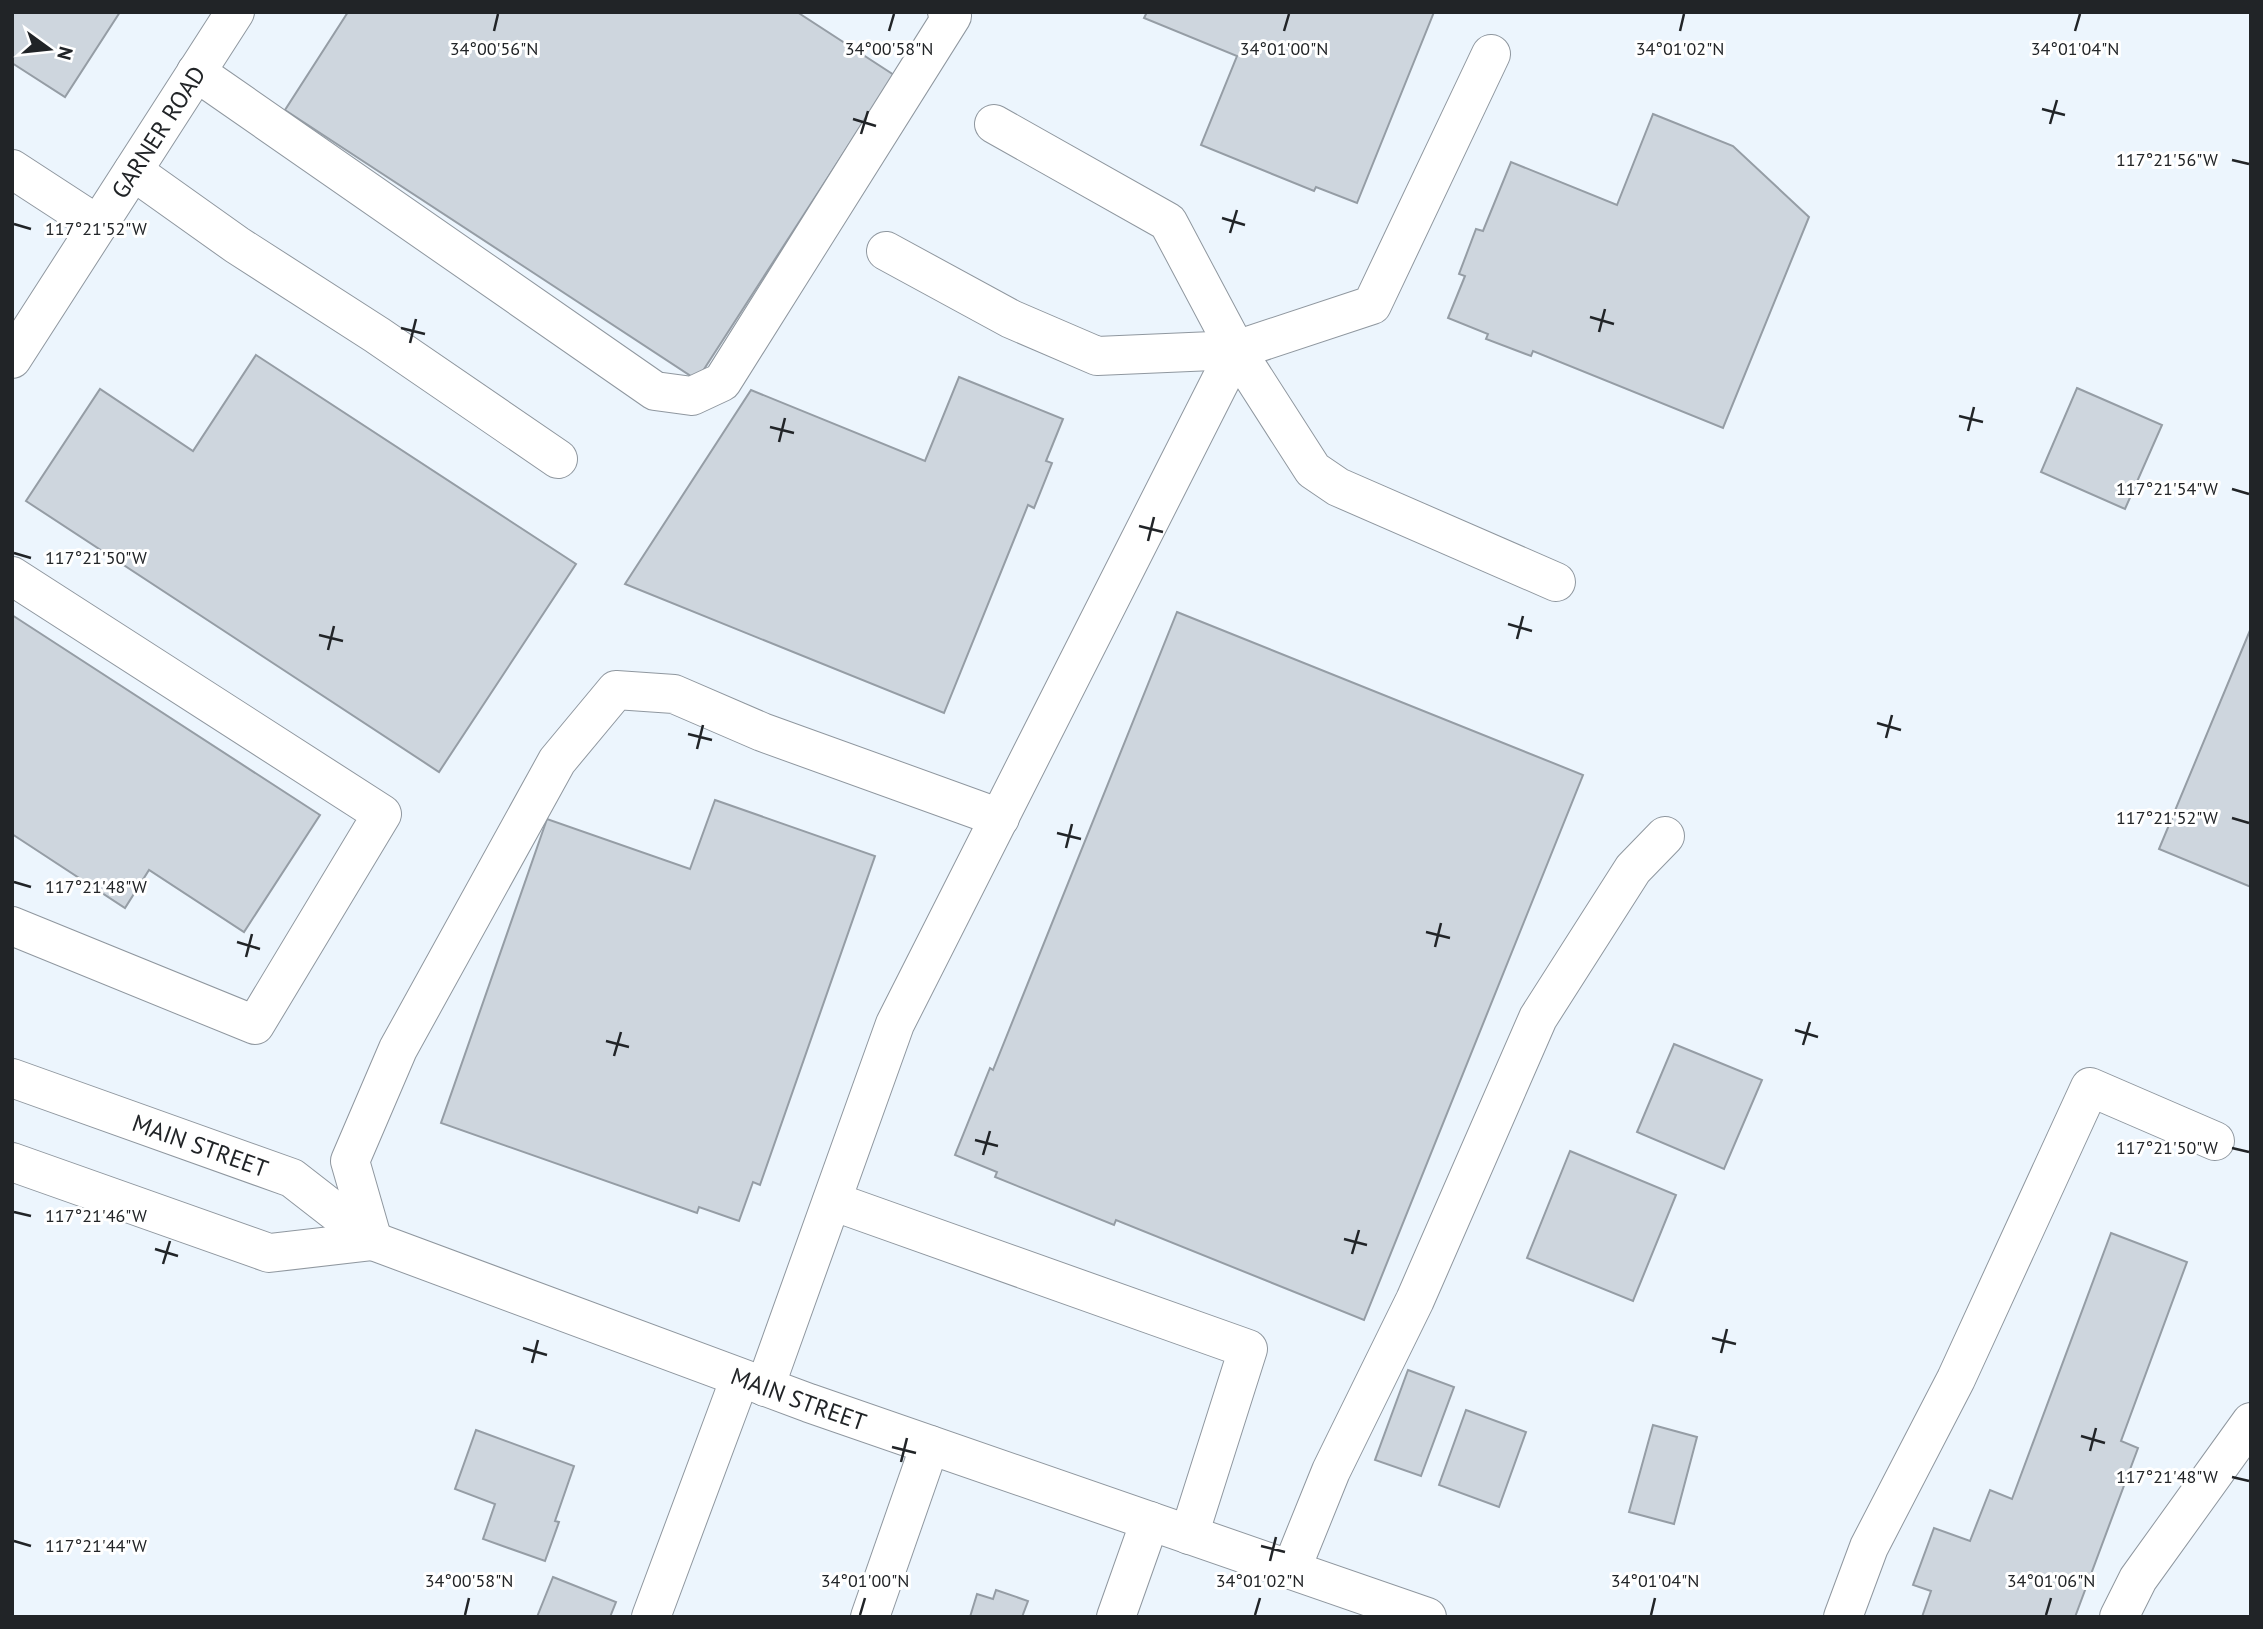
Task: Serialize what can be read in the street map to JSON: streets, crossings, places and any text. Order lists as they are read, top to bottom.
{
  "streets": {
    "main road": ["GARNER ROAD", "MAIN STREET"]
  },
  "north": "right",
  "coordinates": [
    "34°00'56\"N",
    "34°00'58\"N",
    "34°01'00\"N",
    "34°01'02\"N",
    "34°01'04\"N",
    "117°21'56\"W",
    "117°21'52\"W",
    "117°21'54\"W",
    "117°21'50\"W",
    "117°21'48\"W",
    "117°21'46\"W",
    "117°21'44\"W",
    "34°01'06\"N"
  ]
}
